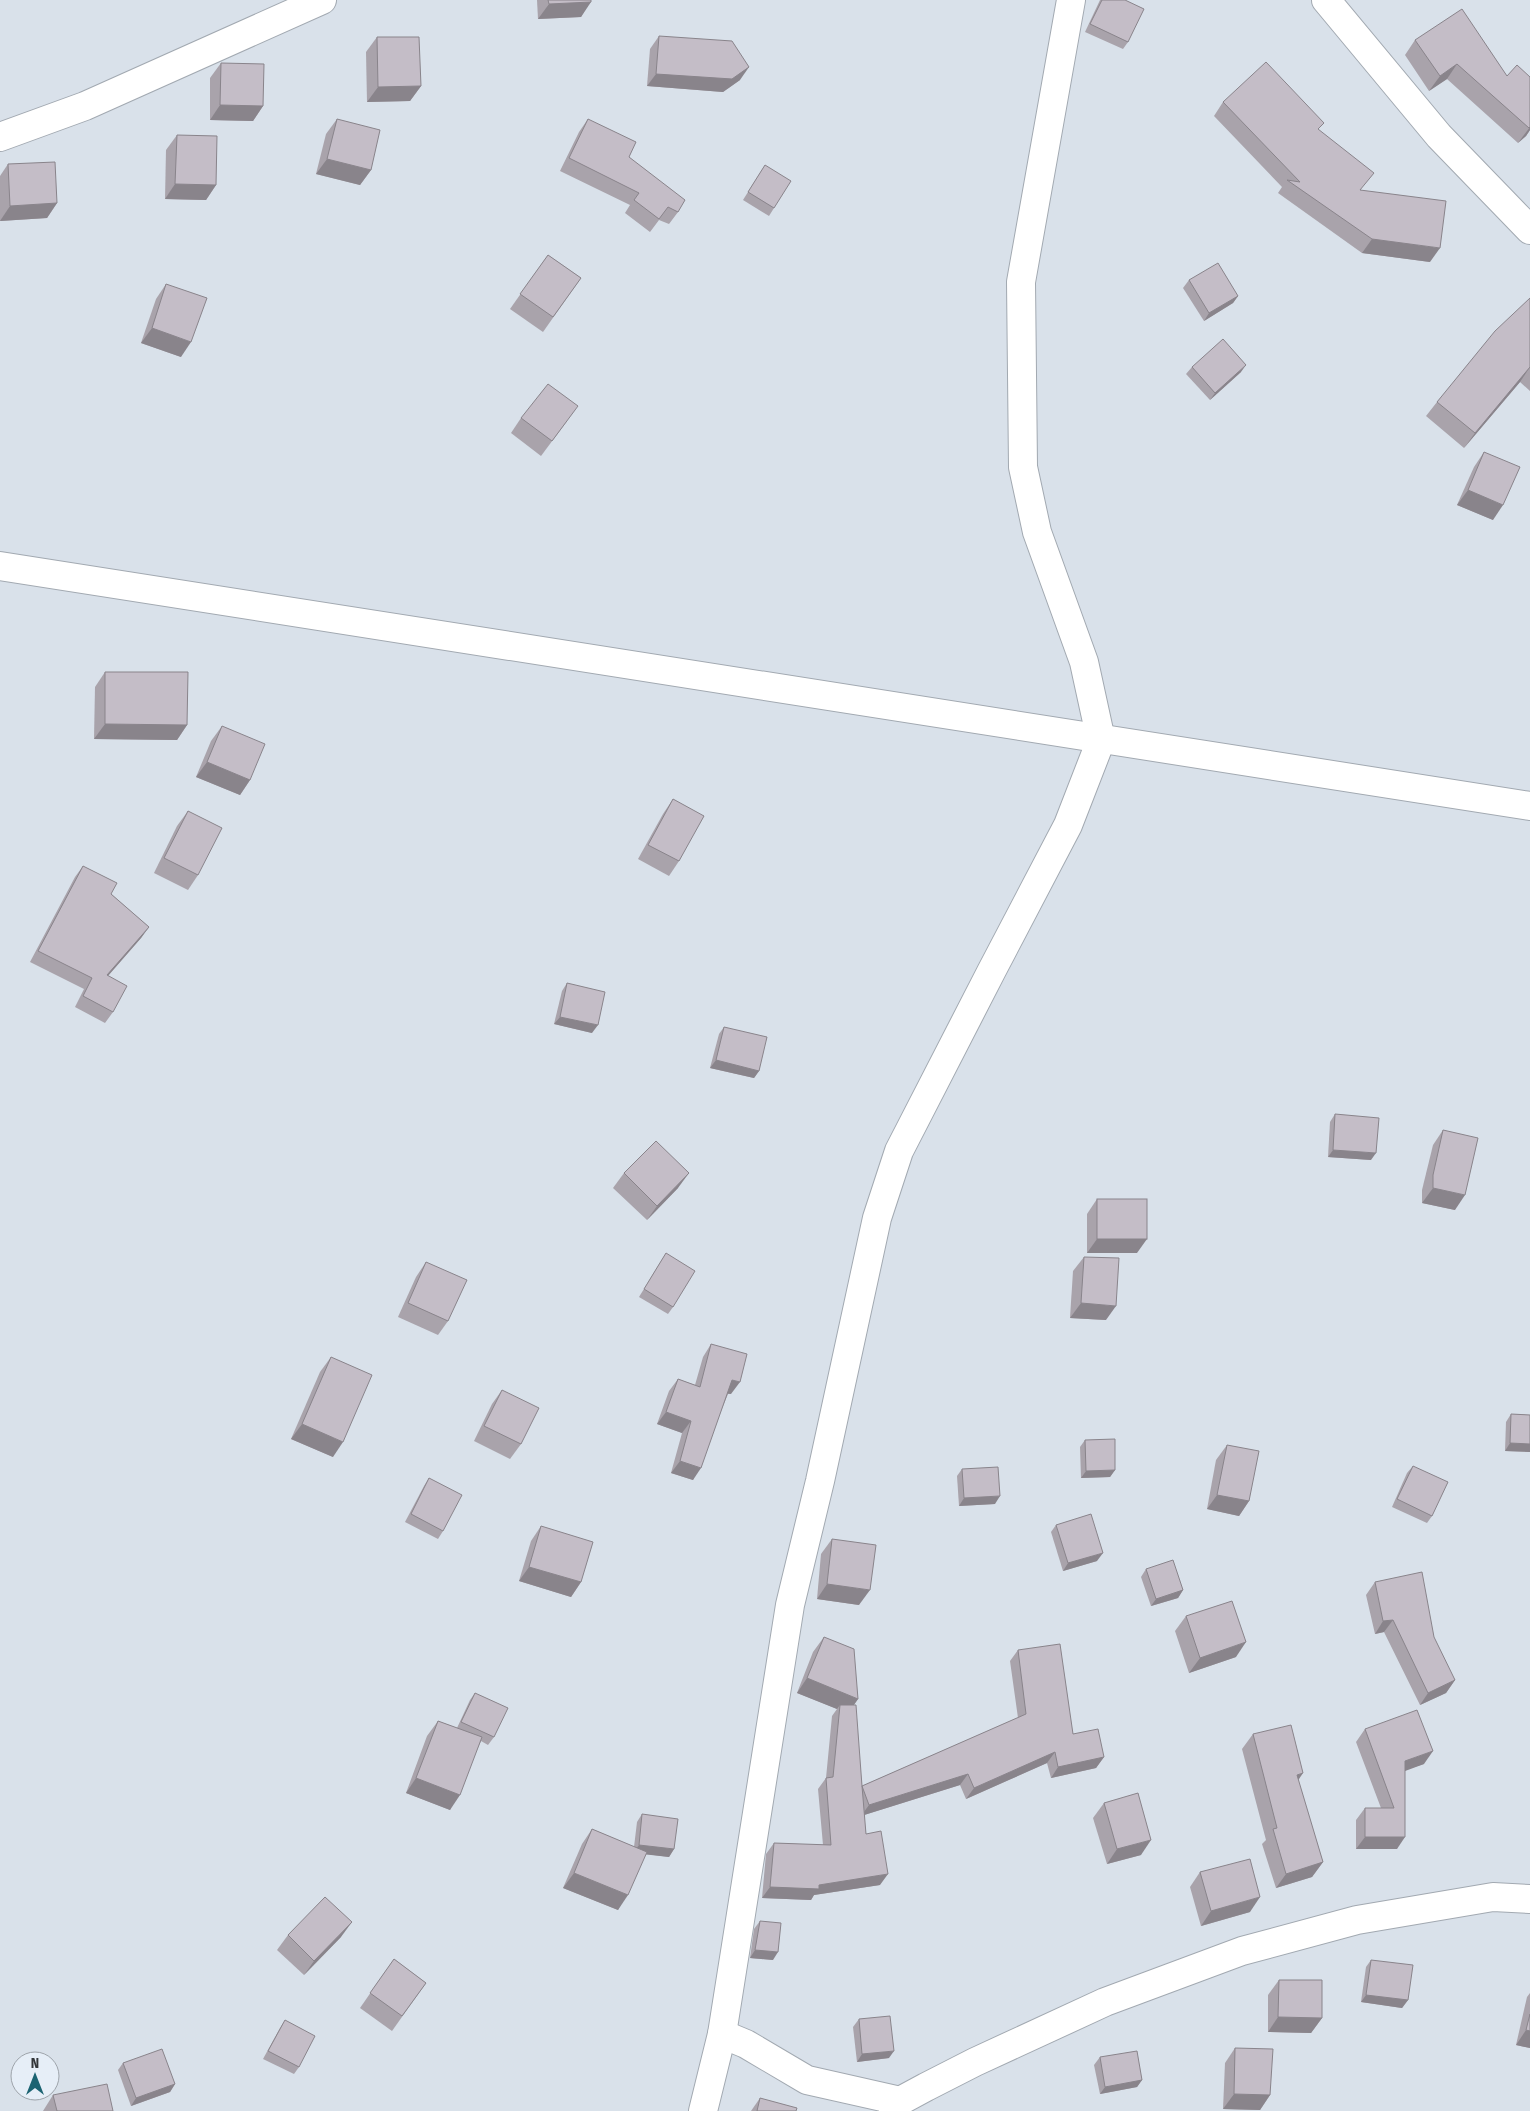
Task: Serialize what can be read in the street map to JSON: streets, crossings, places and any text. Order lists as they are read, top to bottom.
{
  "north": "top"
}
